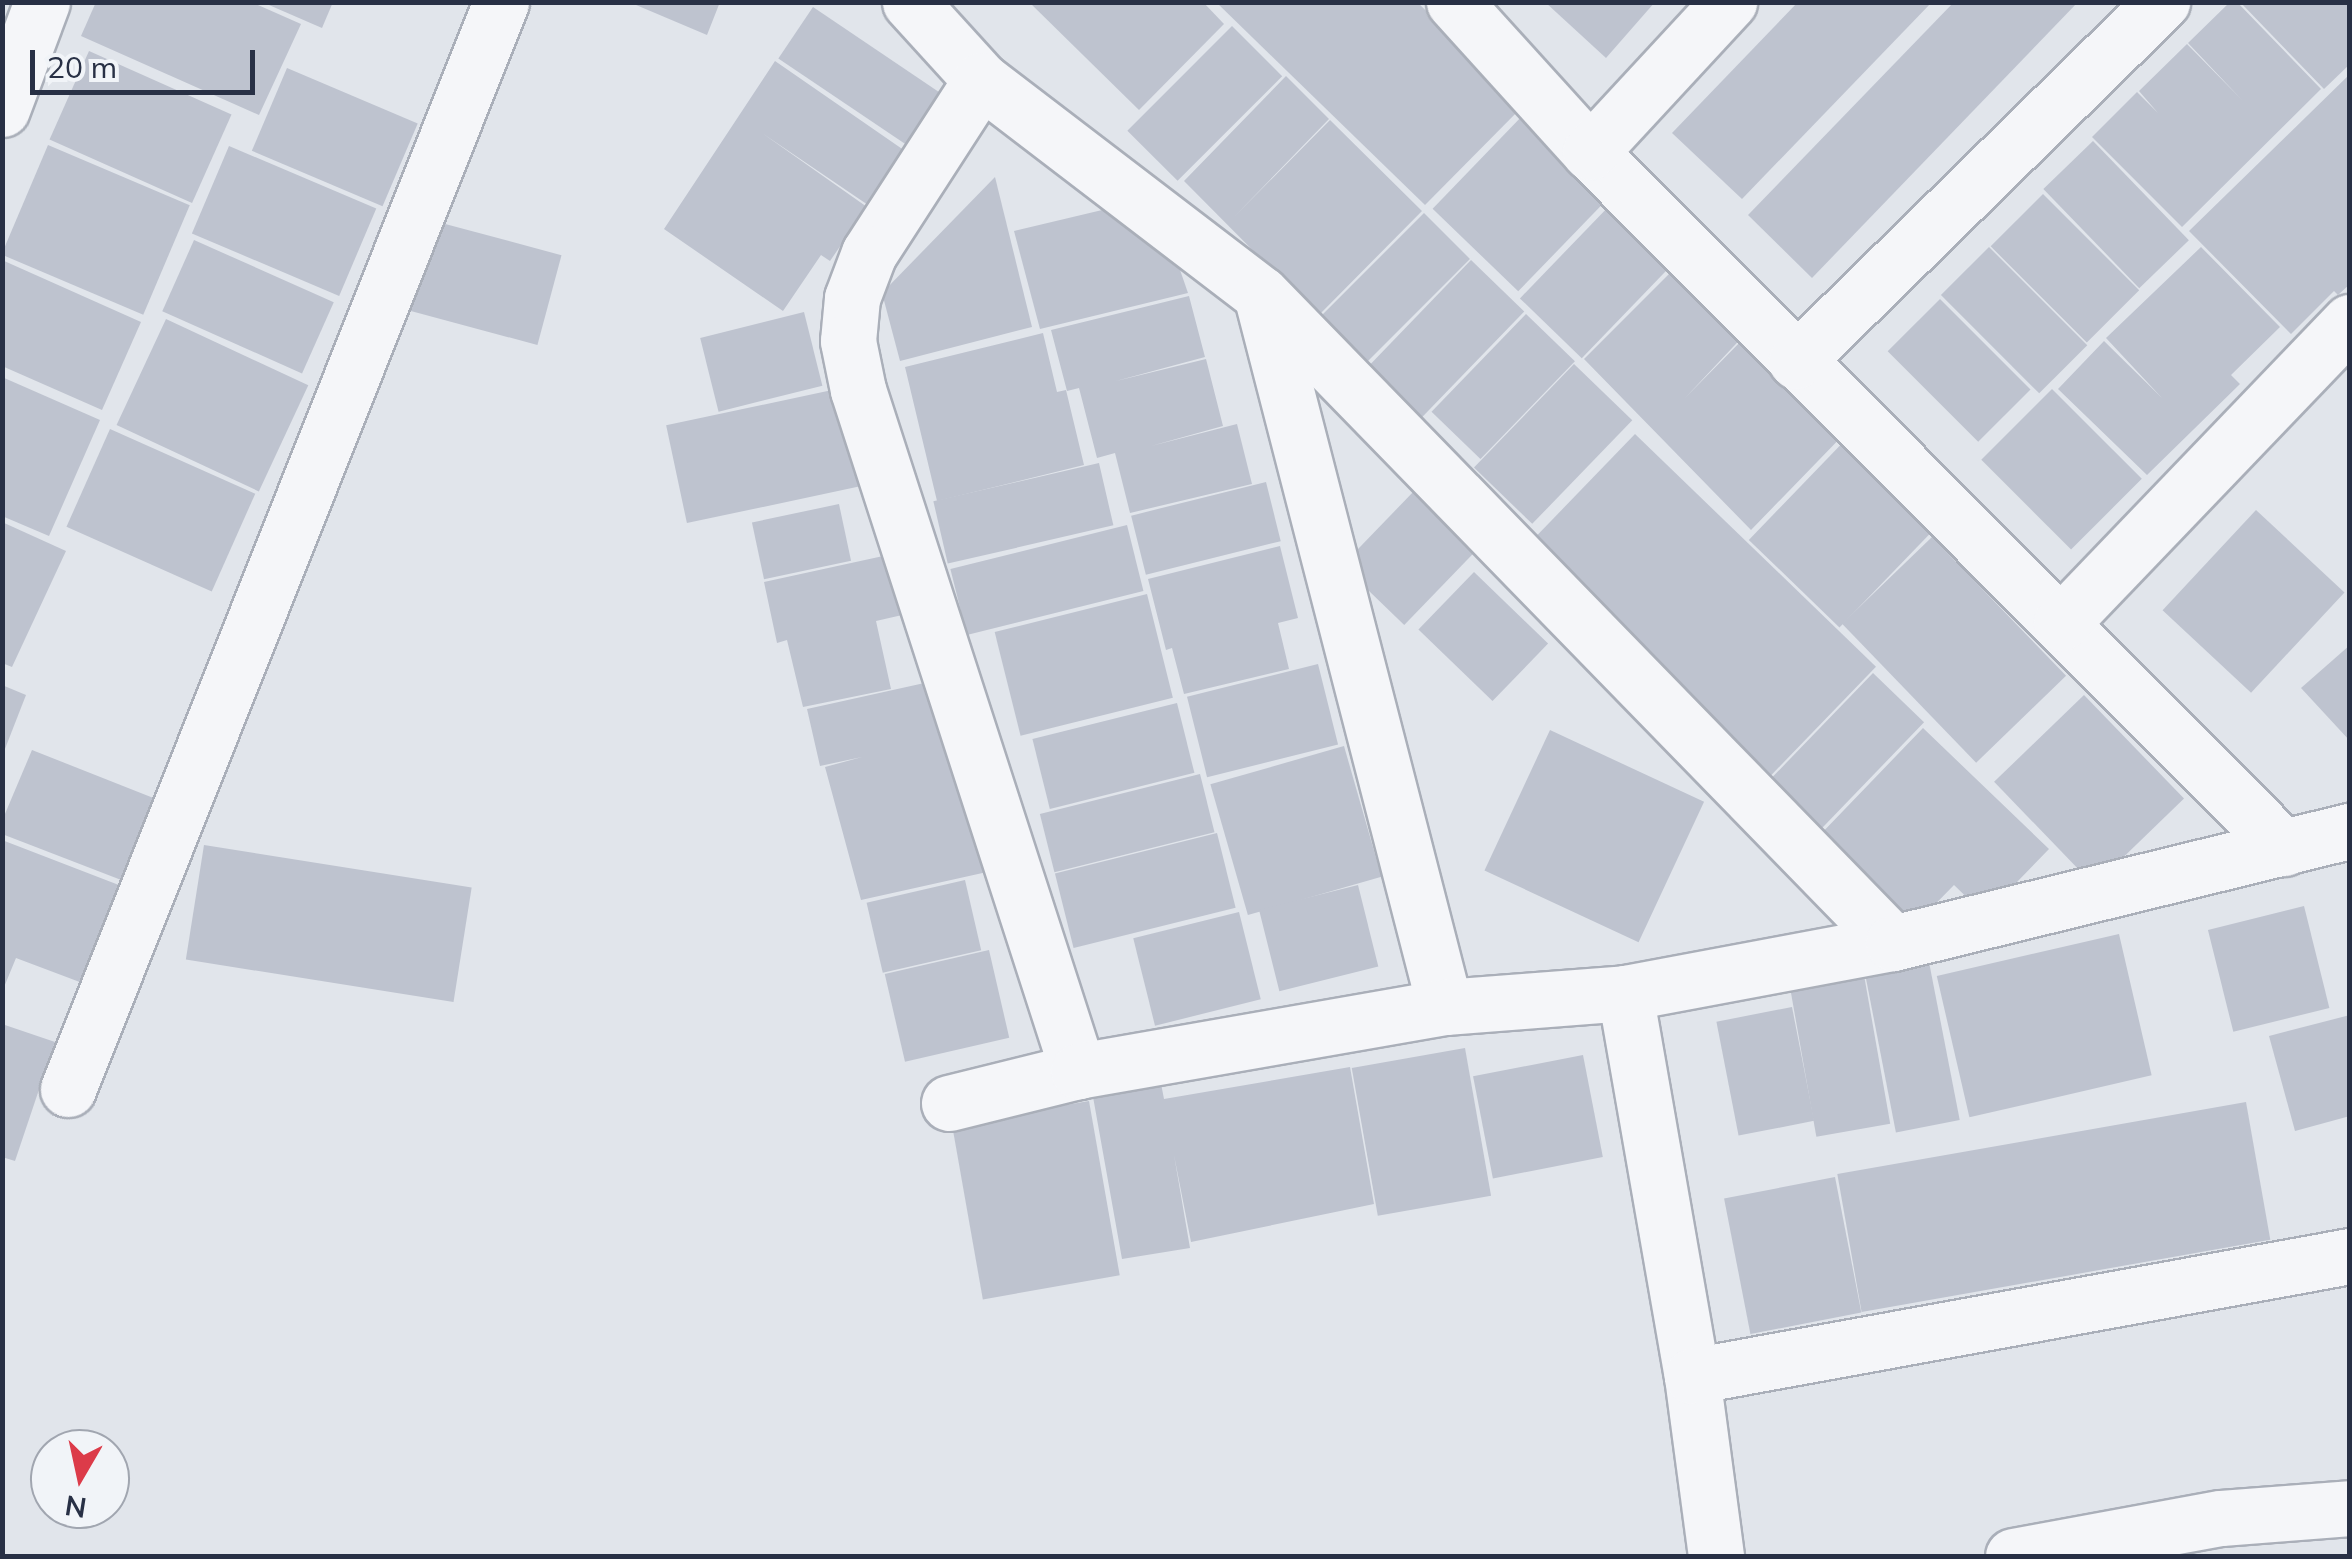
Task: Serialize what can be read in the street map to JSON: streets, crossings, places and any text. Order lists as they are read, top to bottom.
{
  "scale_bar": "20 m",
  "north": "bottom"
}
